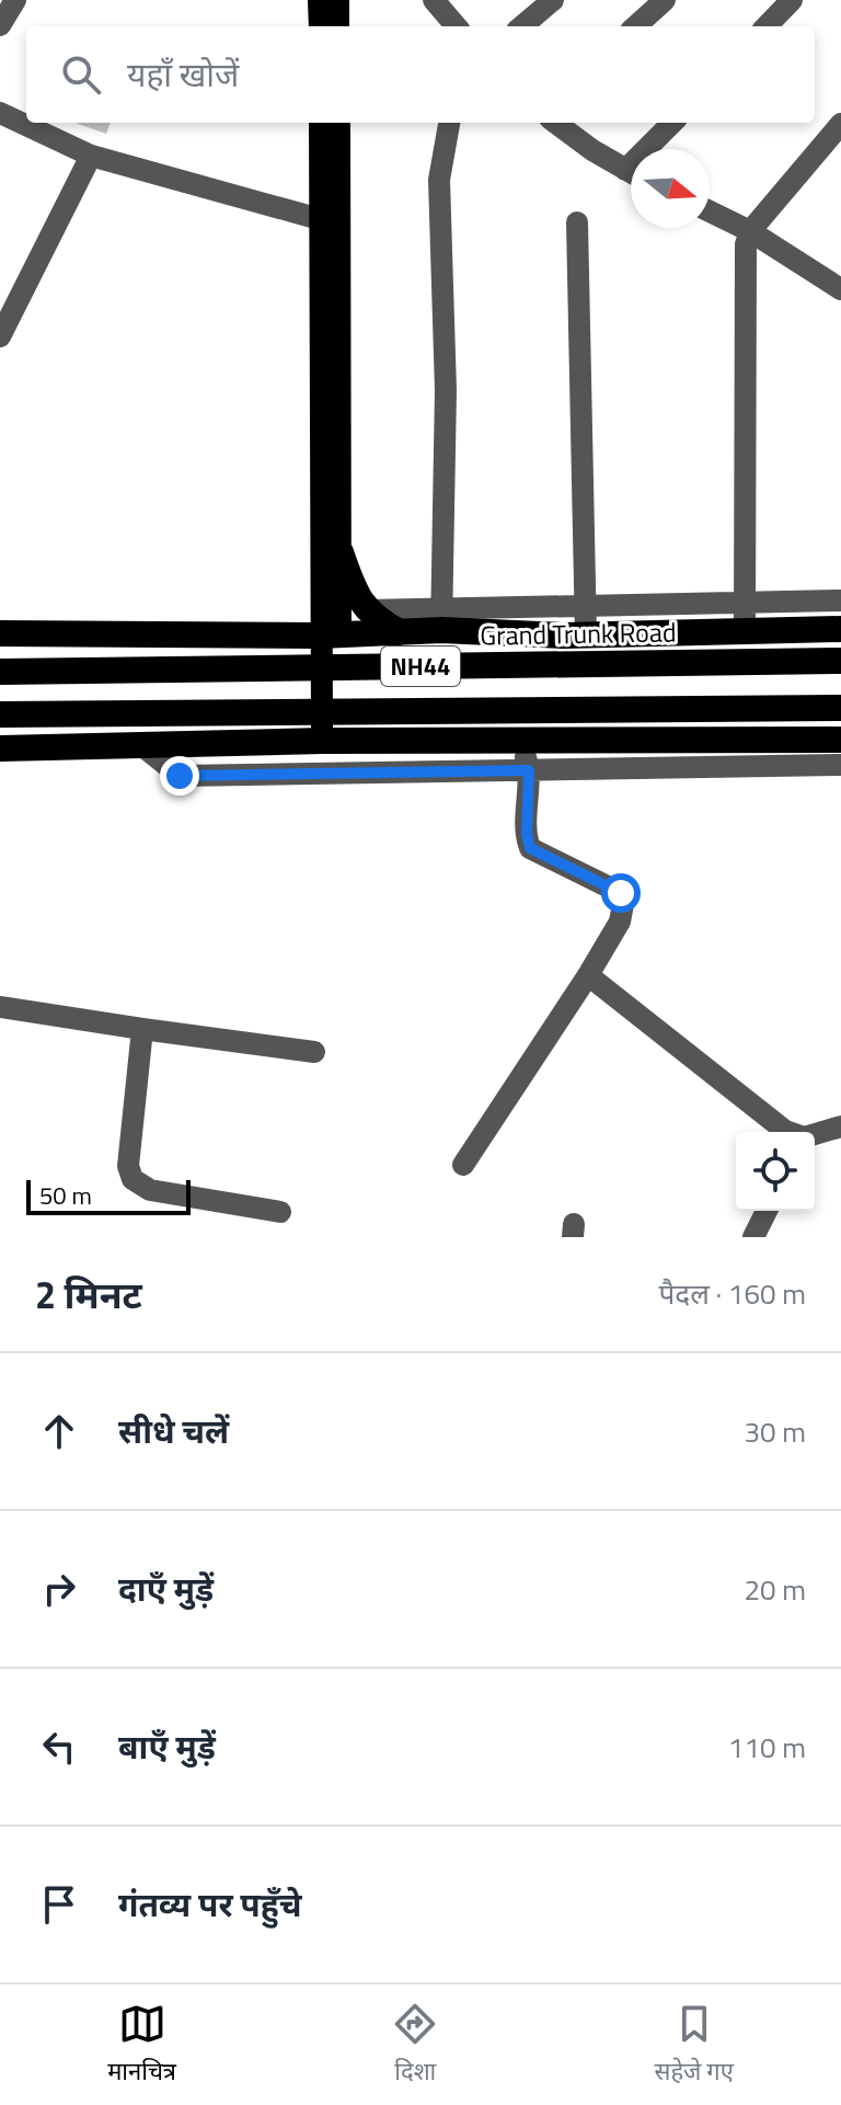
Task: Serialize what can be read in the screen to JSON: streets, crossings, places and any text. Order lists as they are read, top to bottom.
{
  "streets": {
    "highway": ["Grand Trunk Road", "NH44"]
  },
  "scale_bar": "50 m",
  "north": "right",
  "page": {
    "search": "यहाँ खोजें",
    "scale": "50 m",
    "heading": ["2 मिनट", "पैदल · 160 m"],
    "list": [
      ["सीधे चलें", "30 m"],
      ["दाएँ मुड़ें", "20 m"],
      ["बाएँ मुड़ें", "110 m"],
      "गंतव्य पर पहुँचे"
    ],
    "nav": ["मानचित्र", "दिशा", "सहेजे गए"]
  }
}
